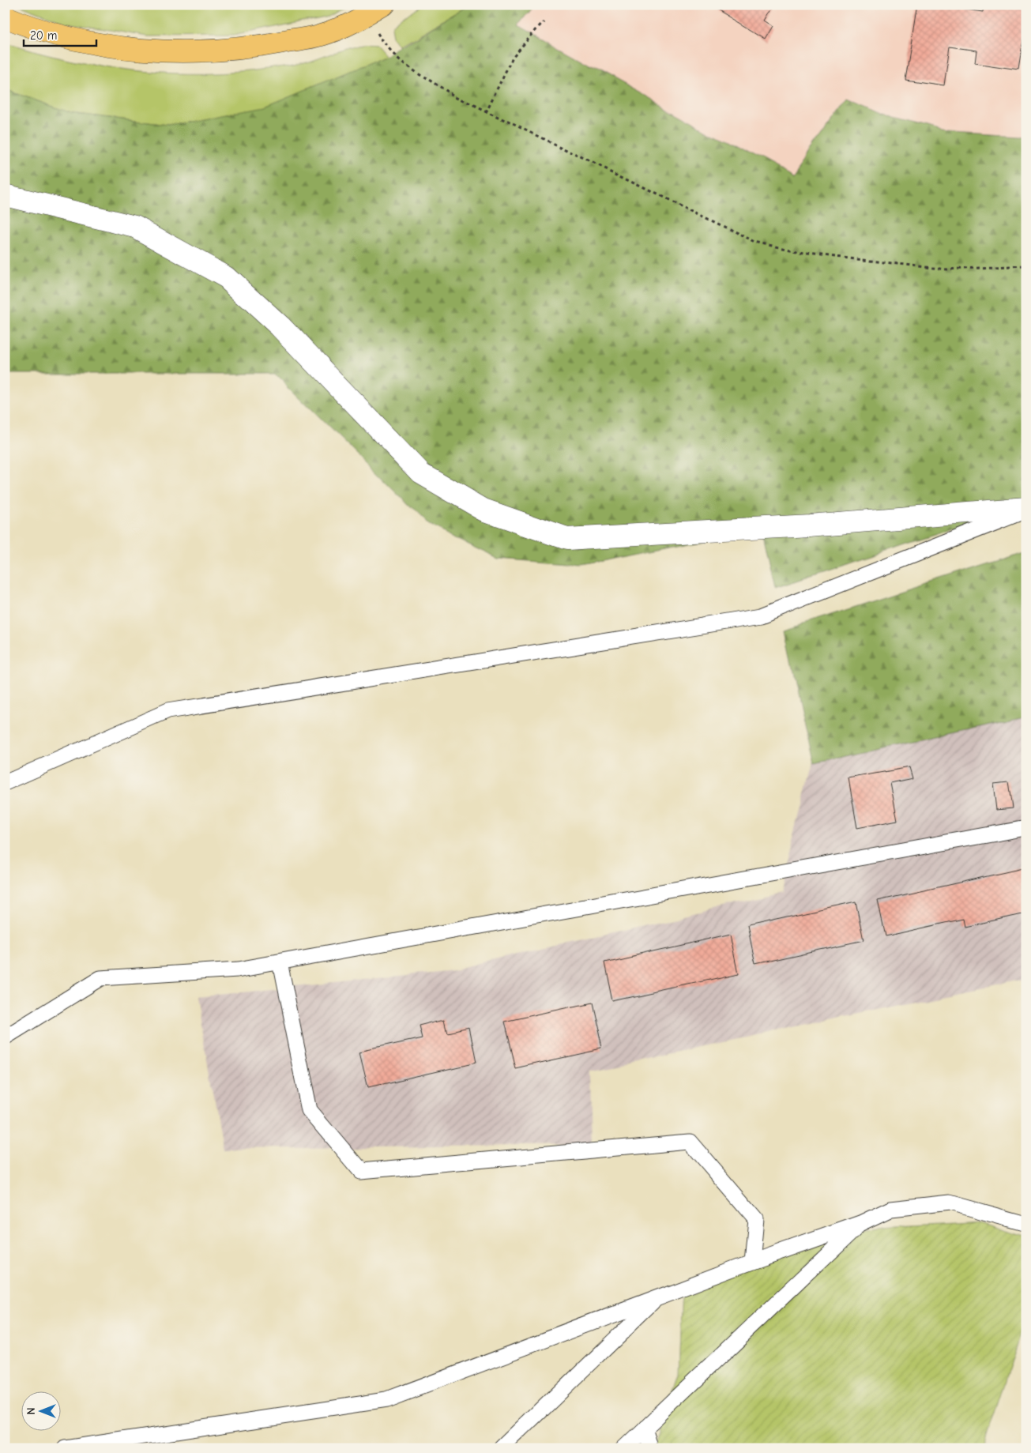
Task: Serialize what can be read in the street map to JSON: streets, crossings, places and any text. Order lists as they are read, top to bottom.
{
  "scale_bar": "20 m",
  "north": "left"
}
